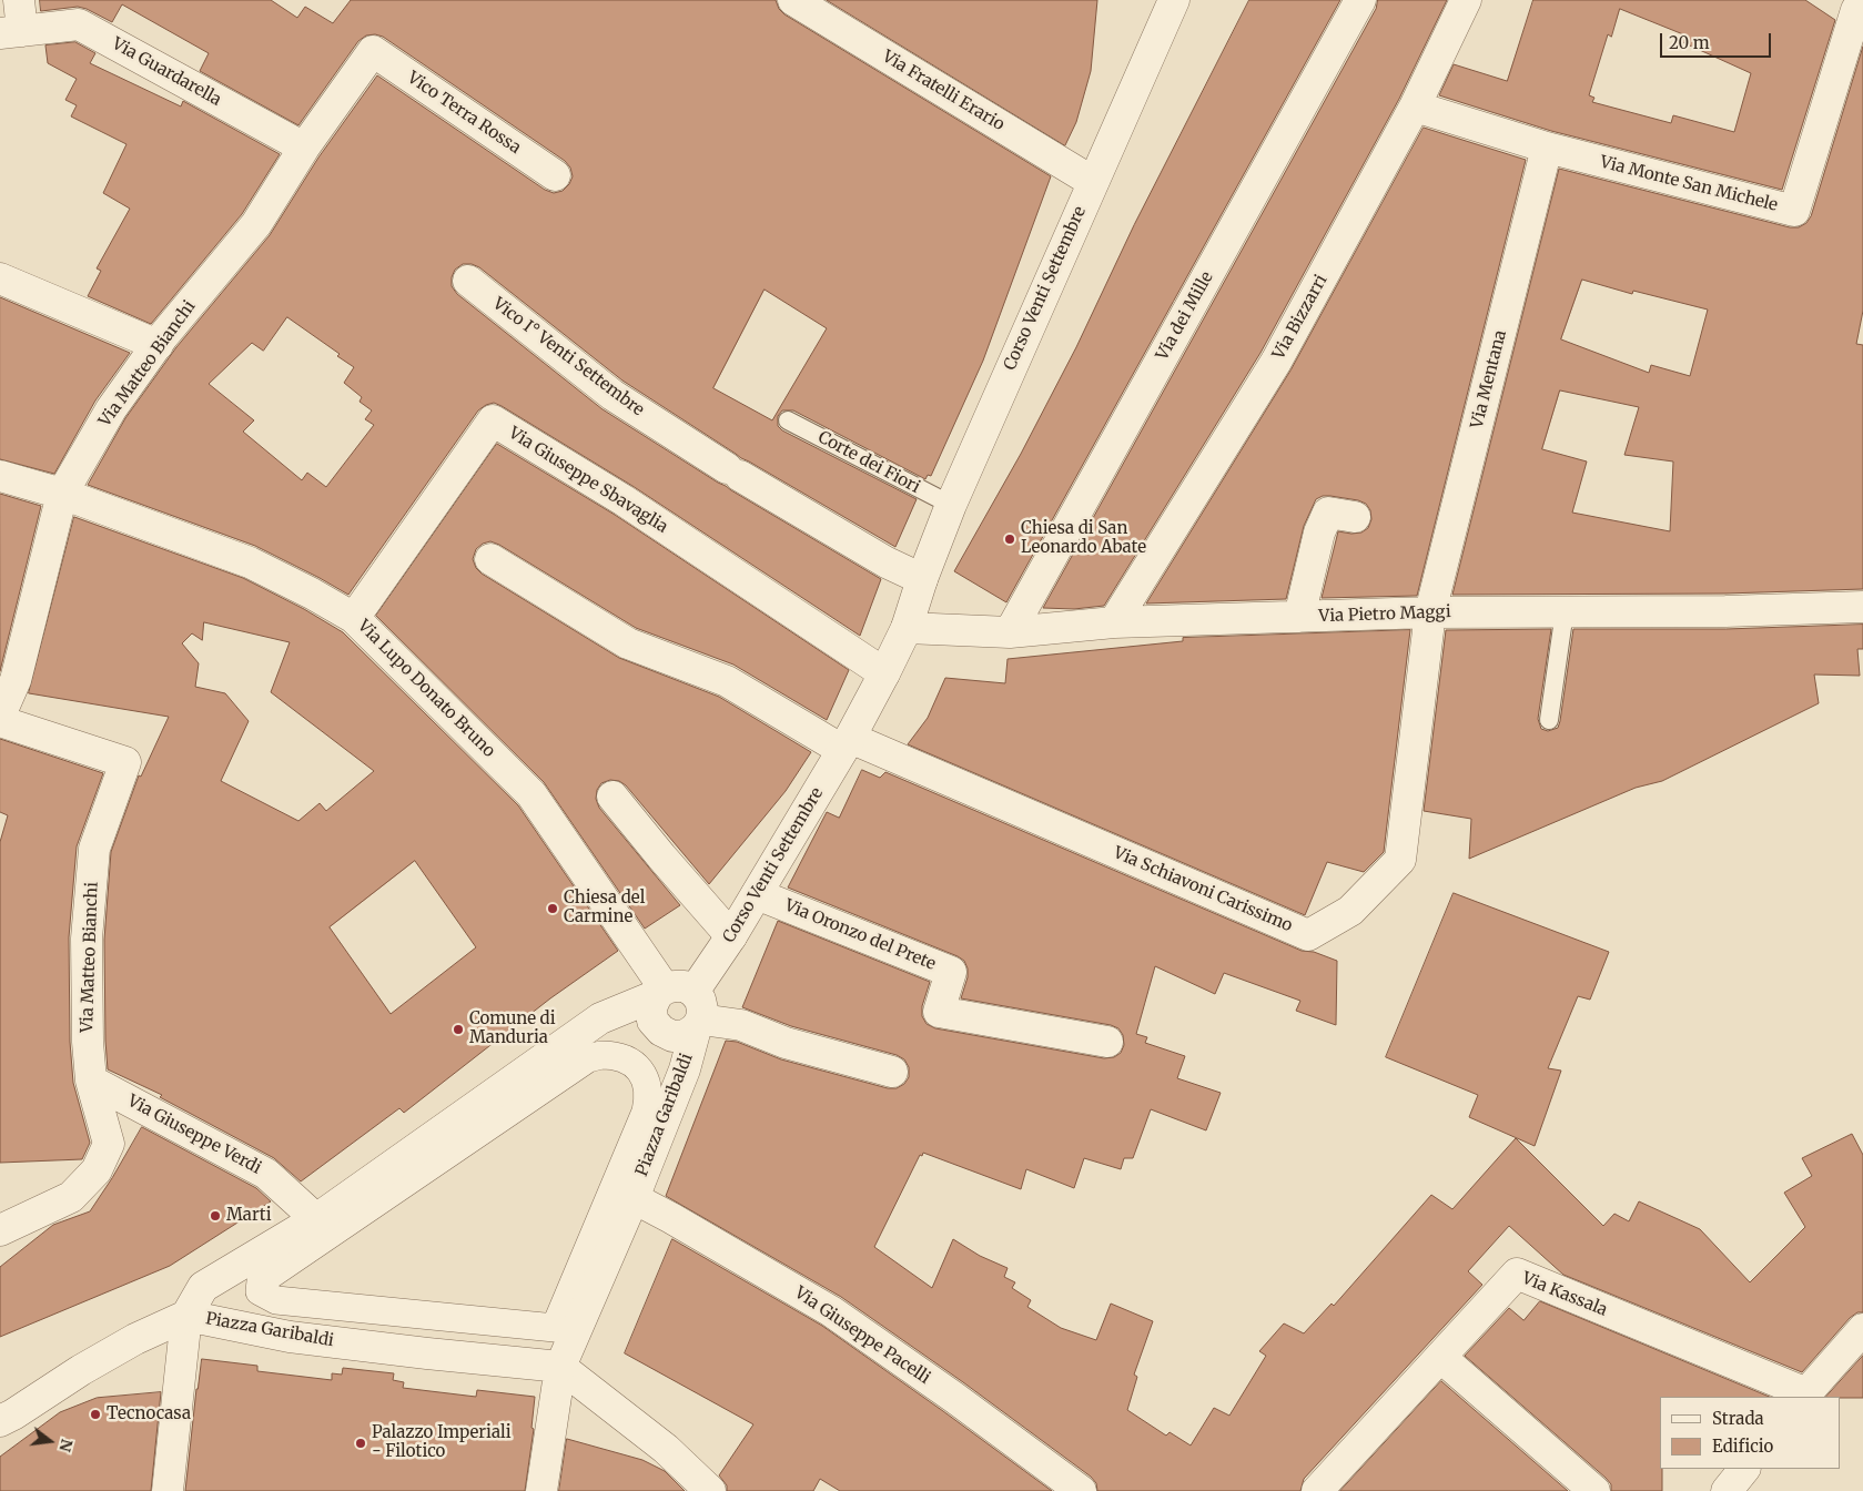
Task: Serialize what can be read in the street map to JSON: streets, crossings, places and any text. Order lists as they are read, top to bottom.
{
  "streets": {
    "street": [
      "Via Guardarella",
      "Via Fratelli Erario",
      "Vico Terra Rossa",
      "Via Monte San Michele",
      "Corso Venti Settembre",
      "Via dei Mille",
      "Via Bizzarri",
      "Vico I° Venti Settembre",
      "Via Matteo Bianchi",
      "Via Mentana",
      "Via Giuseppe Sbavaglia",
      "Via Pietro Maggi",
      "Via Lupo Donato Bruno",
      "Via Schiavoni Carissimo",
      "Via Oronzo del Prete",
      "Piazza Garibaldi",
      "Via Giuseppe Verdi",
      "Via Kassala",
      "Via Giuseppe Pacelli"
    ],
    "lane": ["Corte dei Fiori"]
  },
  "crossings": [
    ["Via Guardarella", "Via Matteo Bianchi"],
    ["Via Fratelli Erario", "Corso Venti Settembre"],
    ["Vico Terra Rossa", "Via Matteo Bianchi"],
    ["Via Monte San Michele", "Via Bizzarri"],
    ["Via Monte San Michele", "Via Mentana"],
    ["Corso Venti Settembre", "Vico I° Venti Settembre"],
    ["Corso Venti Settembre", "Corte dei Fiori"],
    ["Corso Venti Settembre", "Via Giuseppe Sbavaglia"],
    ["Corso Venti Settembre", "Via Pietro Maggi"],
    ["Corso Venti Settembre", "Via Lupo Donato Bruno"],
    ["Corso Venti Settembre", "Via Schiavoni Carissimo"],
    ["Corso Venti Settembre", "Via Oronzo del Prete"],
    ["Corso Venti Settembre", "Piazza Garibaldi"],
    ["Via dei Mille", "Via Pietro Maggi"],
    ["Via Bizzarri", "Via Pietro Maggi"],
    ["Via Matteo Bianchi", "Via Lupo Donato Bruno"],
    ["Via Matteo Bianchi", "Via Giuseppe Verdi"],
    ["Via Mentana", "Via Pietro Maggi"],
    ["Via Mentana", "Via Schiavoni Carissimo"],
    ["Via Giuseppe Sbavaglia", "Via Lupo Donato Bruno"],
    ["Via Pietro Maggi", "Via Schiavoni Carissimo"],
    ["Via Lupo Donato Bruno", "Piazza Garibaldi"],
    ["Piazza Garibaldi", "Via Giuseppe Verdi"],
    ["Piazza Garibaldi", "Via Giuseppe Pacelli"]
  ],
  "places": [
    "Chiesa di San Leonardo Abate",
    "Chiesa del Carmine",
    "Comune di Manduria",
    "Marti",
    "Tecnocasa",
    "Palazzo Imperiali - Filotico"
  ],
  "legend": ["Strada", "Edificio"],
  "scale_bar": "20 m",
  "north": "right"
}
